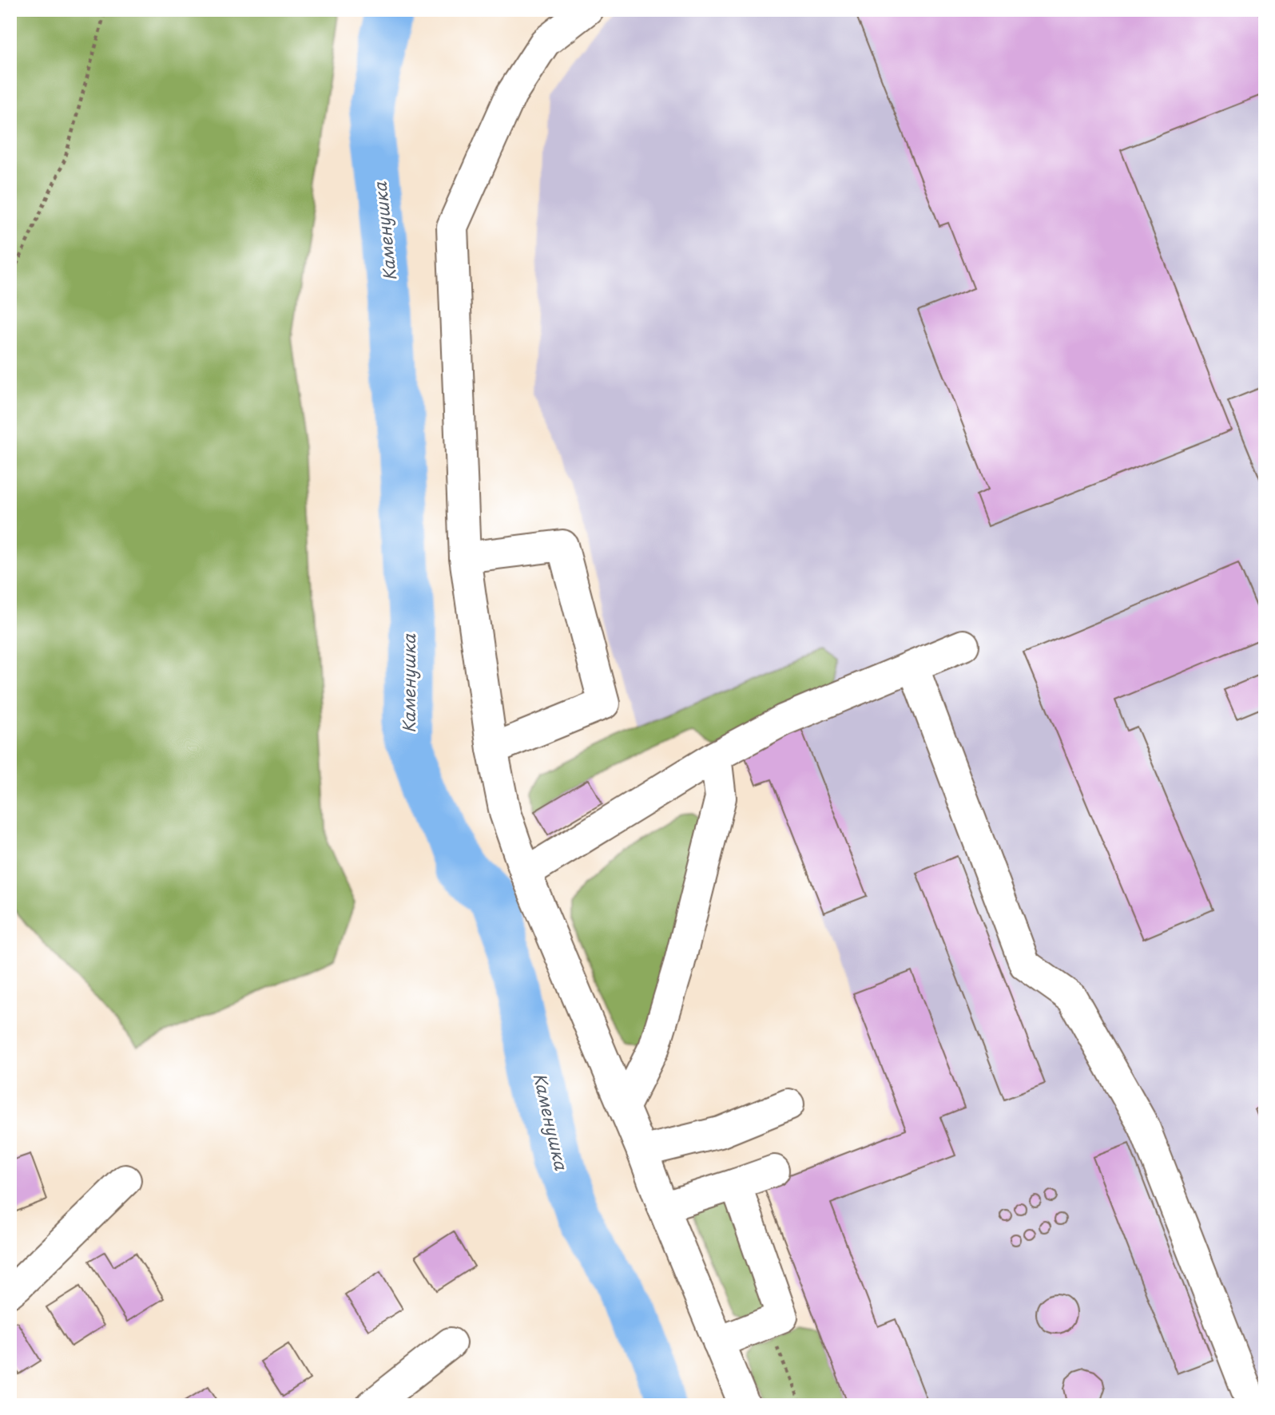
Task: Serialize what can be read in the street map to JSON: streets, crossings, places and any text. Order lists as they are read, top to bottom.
{
  "water": ["Каменушка"]
}
